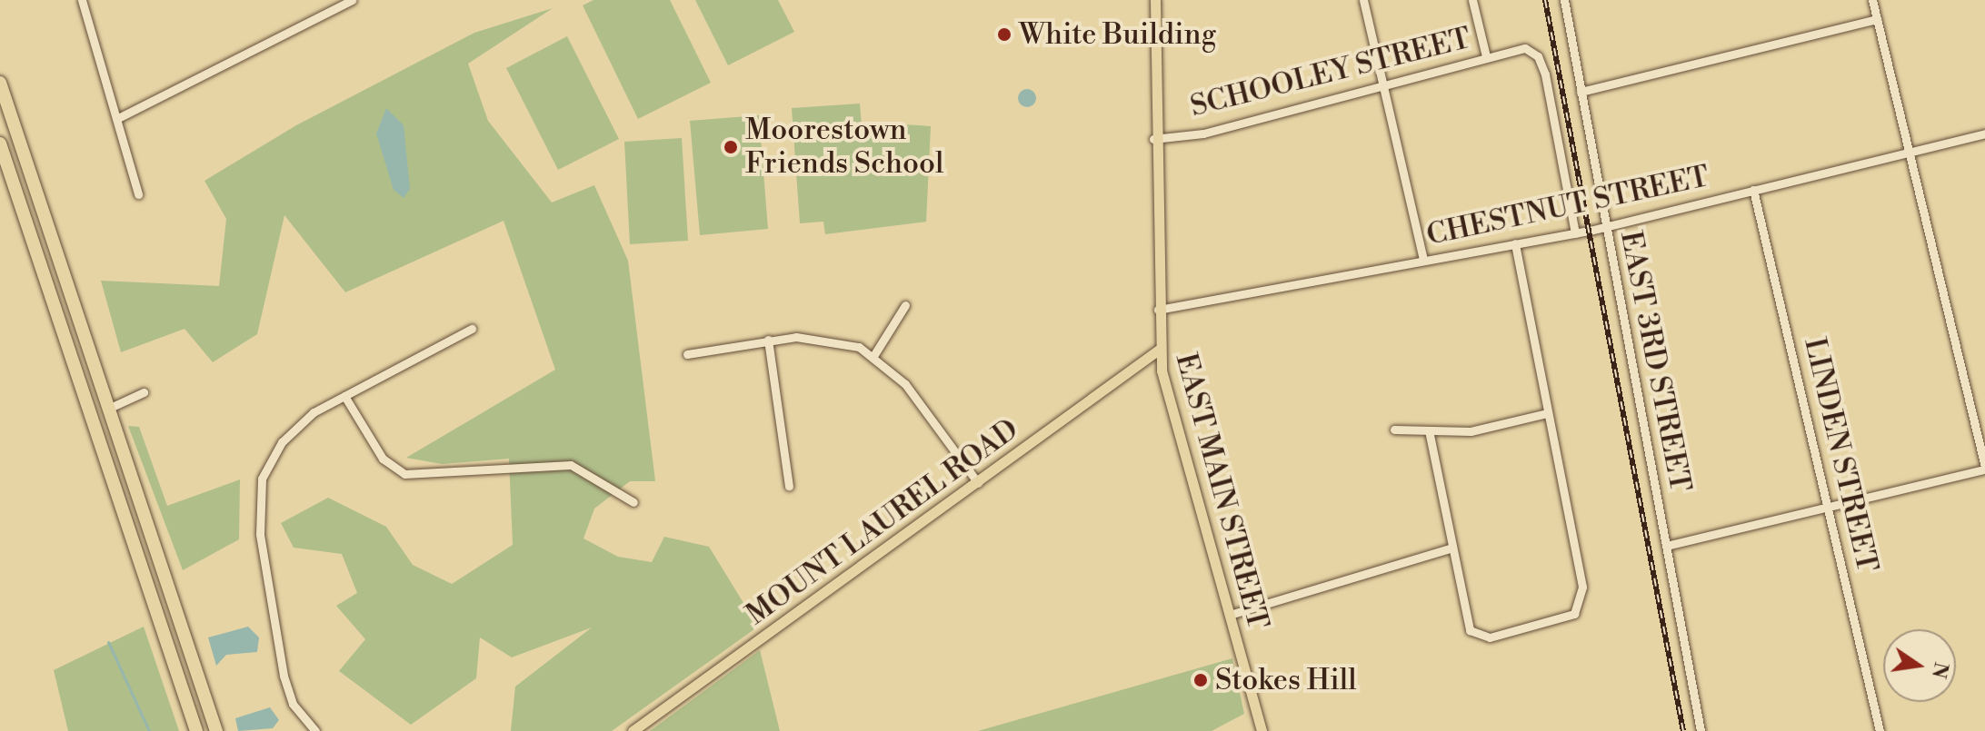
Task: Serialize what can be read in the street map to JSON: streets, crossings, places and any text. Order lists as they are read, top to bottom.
{
  "streets": {
    "main road": ["EAST MAIN STREET", "MOUNT LAUREL ROAD"],
    "street": [
      "SCHOOLEY STREET",
      "CHESTNUT STREET",
      "EAST 3RD STREET",
      "LINDEN STREET"
    ]
  },
  "crossings": [
    ["SCHOOLEY STREET", "CHESTNUT STREET"],
    ["SCHOOLEY STREET", "EAST MAIN STREET"],
    ["CHESTNUT STREET", "EAST 3RD STREET"],
    ["CHESTNUT STREET", "LINDEN STREET"],
    ["CHESTNUT STREET", "EAST MAIN STREET"],
    ["EAST MAIN STREET", "MOUNT LAUREL ROAD"]
  ],
  "places": ["White Building", "Moorestown Friends School", "Stokes Hill"],
  "north": "right"
}
